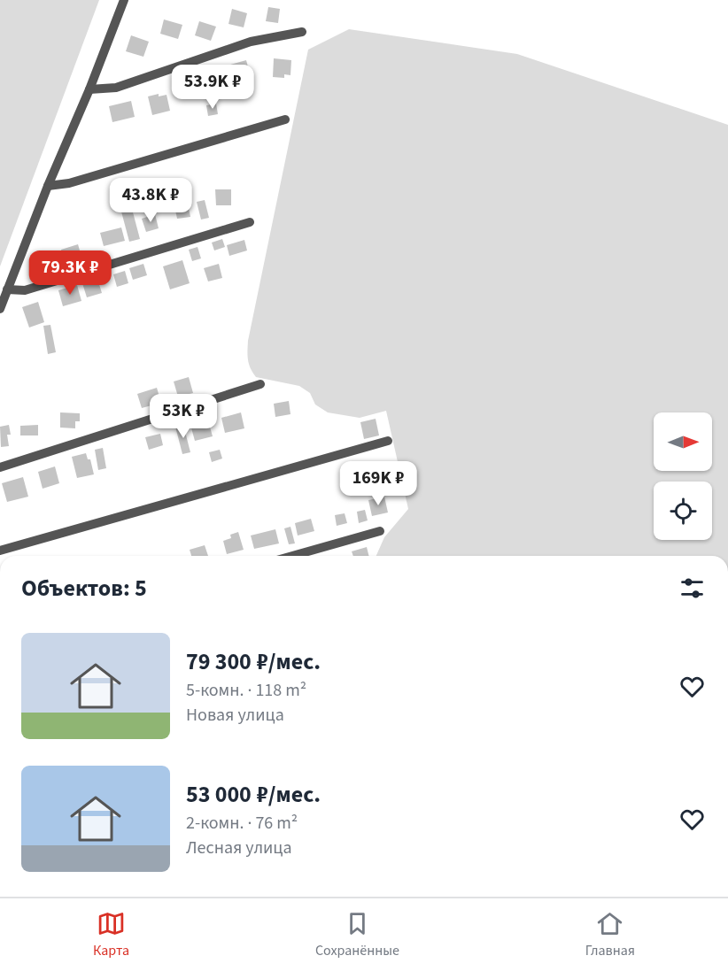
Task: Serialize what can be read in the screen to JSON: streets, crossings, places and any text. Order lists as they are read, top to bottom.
{
  "north": "right",
  "page": {
    "price": [
      "53.9K ₽",
      "43.8K ₽",
      "79.3K ₽",
      "53K ₽",
      "169K ₽"
    ],
    "heading": "Объектов: 5",
    "list": [
      {
        "name": "79 300 ₽/мес.",
        "note": "5-комн. · 118 m² · Новая улица"
      },
      {
        "name": "53 000 ₽/мес.",
        "note": "2-комн. · 76 m² · Лесная улица"
      }
    ],
    "tabs": ["Карта", "Сохранённые", "Главная"]
  }
}
